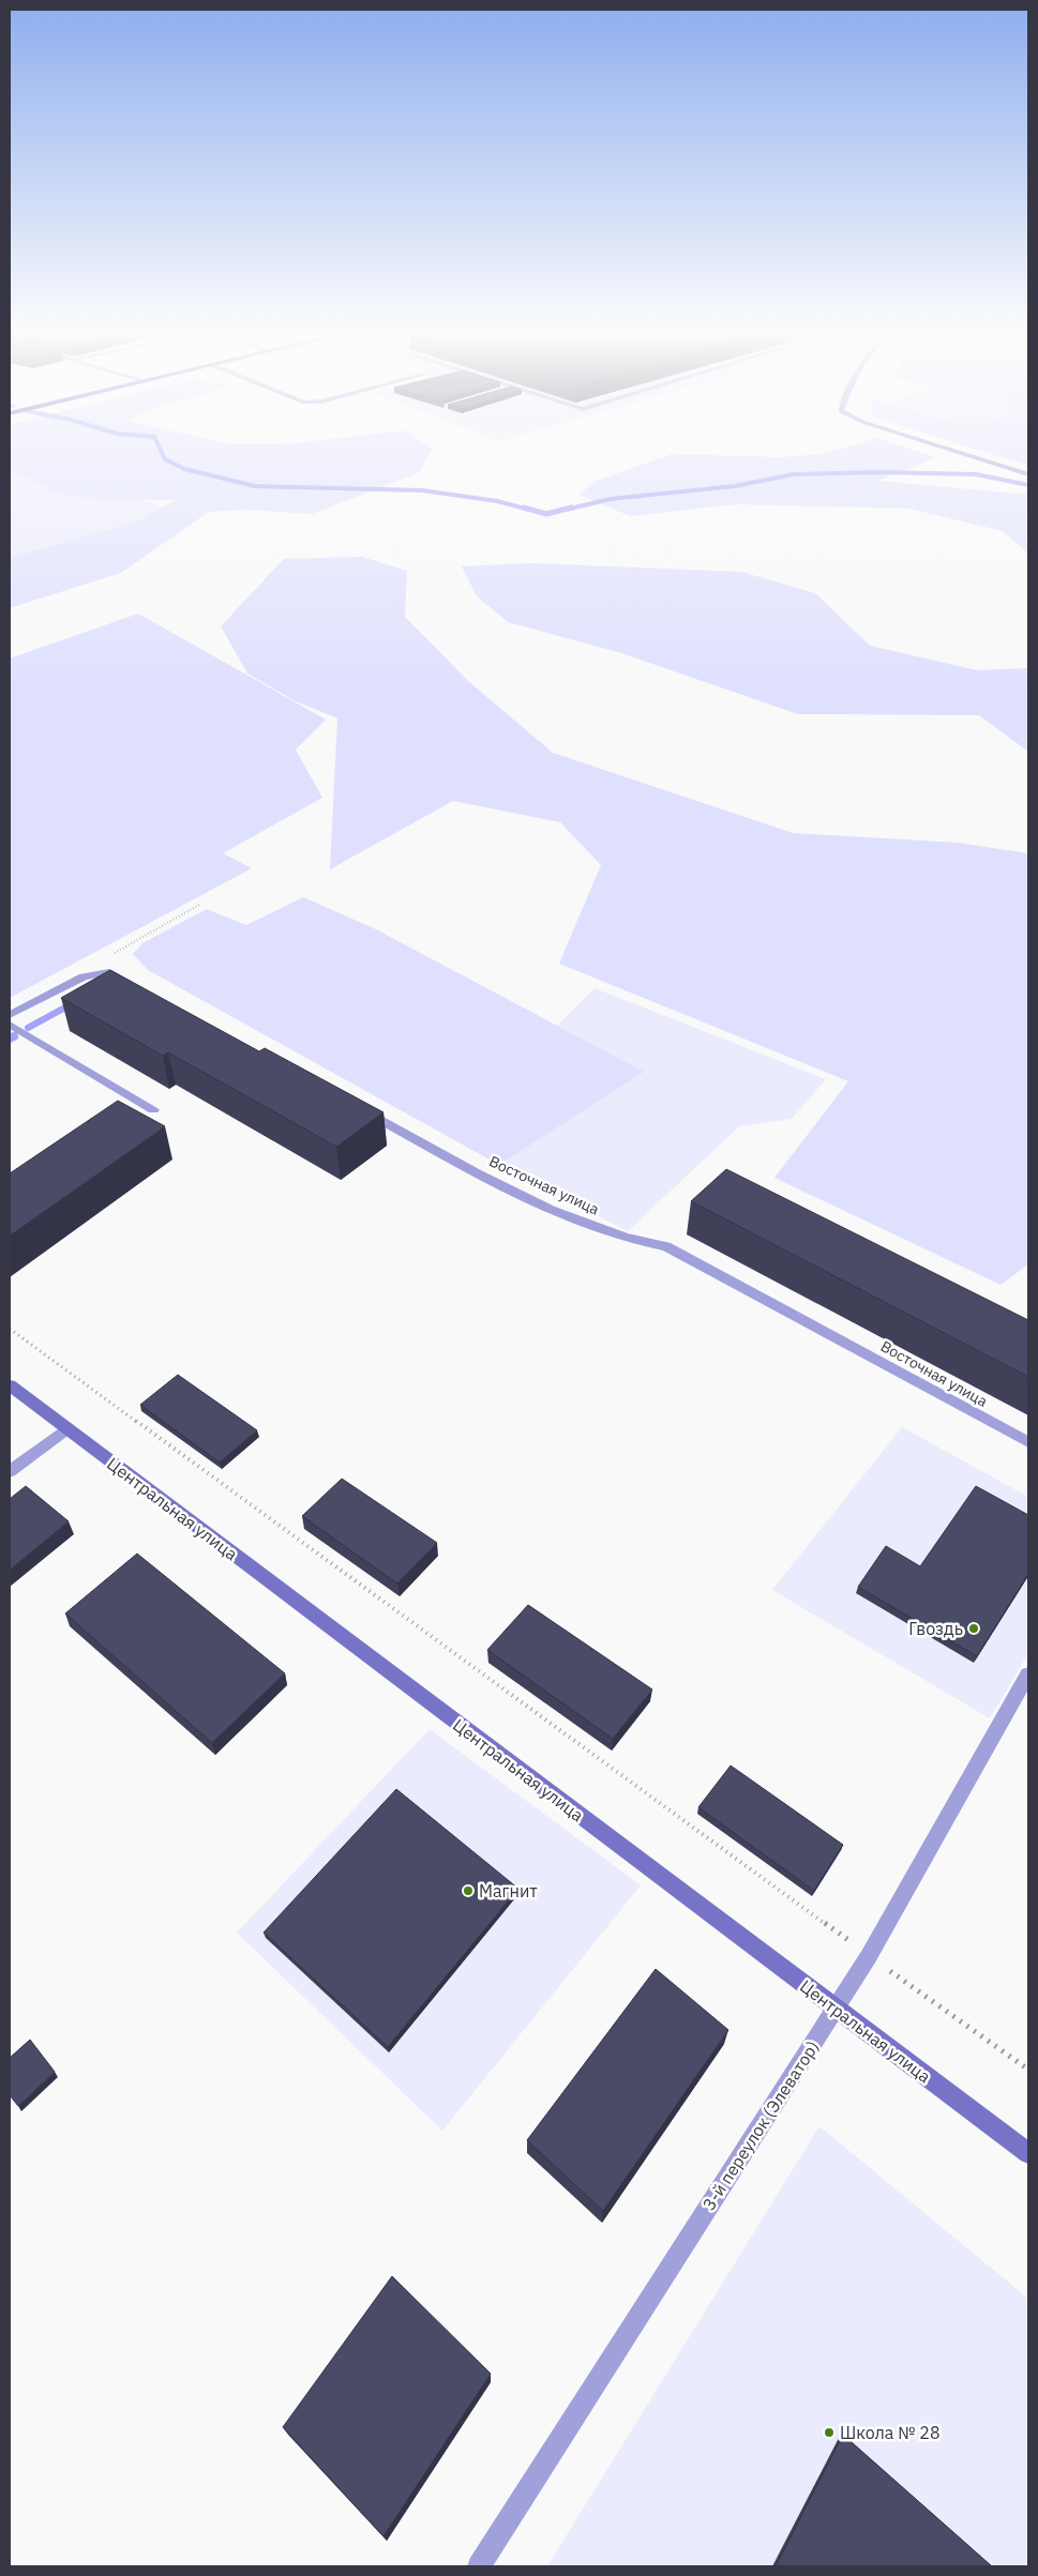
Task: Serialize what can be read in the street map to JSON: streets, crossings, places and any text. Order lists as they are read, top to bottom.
{
  "streets": {
    "street": ["Восточная улица", "Центральная улица", "3-й переулок (Элеватор)"]
  },
  "crossings": [
    ["Центральная улица", "3-й переулок (Элеватор)"]
  ],
  "places": ["Гвоздь", "Магнит", "Школа № 28"]
}
